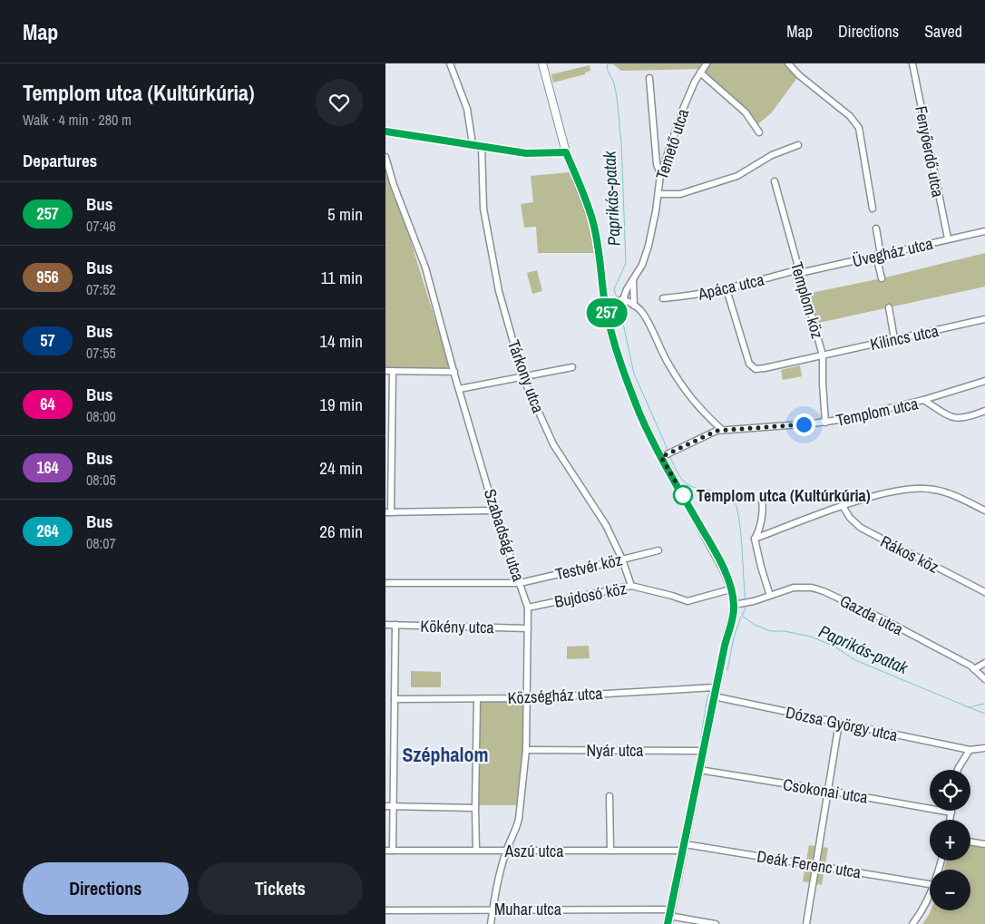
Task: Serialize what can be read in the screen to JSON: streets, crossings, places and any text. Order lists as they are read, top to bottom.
{
  "streets": {
    "street": [
      "Temető utca",
      "Fenyőerdő utca",
      "Üvegház utca",
      "Apáca utca",
      "Templom köz",
      "Kilincs utca",
      "Tárkony utca",
      "Templom utca",
      "Szabadság utca",
      "Rákos köz",
      "Testvér köz",
      "Bujdosó köz",
      "Gazda utca",
      "Kökény utca",
      "Községház utca",
      "Dózsa György utca",
      "Nyár utca",
      "Csokonai utca",
      "Aszú utca",
      "Deák Ferenc utca",
      "Muhar utca"
    ]
  },
  "crossings": [
    ["Fenyőerdő utca", "Üvegház utca"],
    ["Üvegház utca", "Apáca utca"],
    ["Üvegház utca", "Templom köz"],
    ["Apáca utca", "Templom köz"],
    ["Apáca utca", "Kilincs utca"],
    ["Templom köz", "Kilincs utca"],
    ["Templom köz", "Templom utca"],
    ["Tárkony utca", "Testvér köz"],
    ["Tárkony utca", "Bujdosó köz"],
    ["Szabadság utca", "Testvér köz"],
    ["Szabadság utca", "Bujdosó köz"],
    ["Szabadság utca", "Kökény utca"],
    ["Szabadság utca", "Községház utca"],
    ["Szabadság utca", "Nyár utca"],
    ["Szabadság utca", "Aszú utca"],
    ["Szabadság utca", "Muhar utca"],
    ["Aszú utca", "Deák Ferenc utca"]
  ],
  "districts": ["Széphalom"],
  "water": ["Paprikás-patak"],
  "places": ["Templom utca (Kultúrkúria)"],
  "lines": ["bus line 257"],
  "page": {
    "header": "Map",
    "nav": ["Map", "Directions", "Saved"],
    "heading": [
      ["Templom utca (Kultúrkúria)", "Walk · 4 min · 280 m"],
      "Departures"
    ],
    "on_map": "257",
    "list": [
      {
        "mark": "257",
        "name": "Bus",
        "note": "07:46",
        "value": "5 min"
      },
      {
        "mark": "956",
        "name": "Bus",
        "note": "07:52",
        "value": "11 min"
      },
      {
        "mark": "57",
        "name": "Bus",
        "note": "07:55",
        "value": "14 min"
      },
      {
        "mark": "64",
        "name": "Bus",
        "note": "08:00",
        "value": "19 min"
      },
      {
        "mark": "164",
        "name": "Bus",
        "note": "08:05",
        "value": "24 min"
      },
      {
        "mark": "264",
        "name": "Bus",
        "note": "08:07",
        "value": "26 min"
      }
    ],
    "map_buttons": ["+", "−"],
    "buttons": ["Directions", "Tickets"]
  }
}
